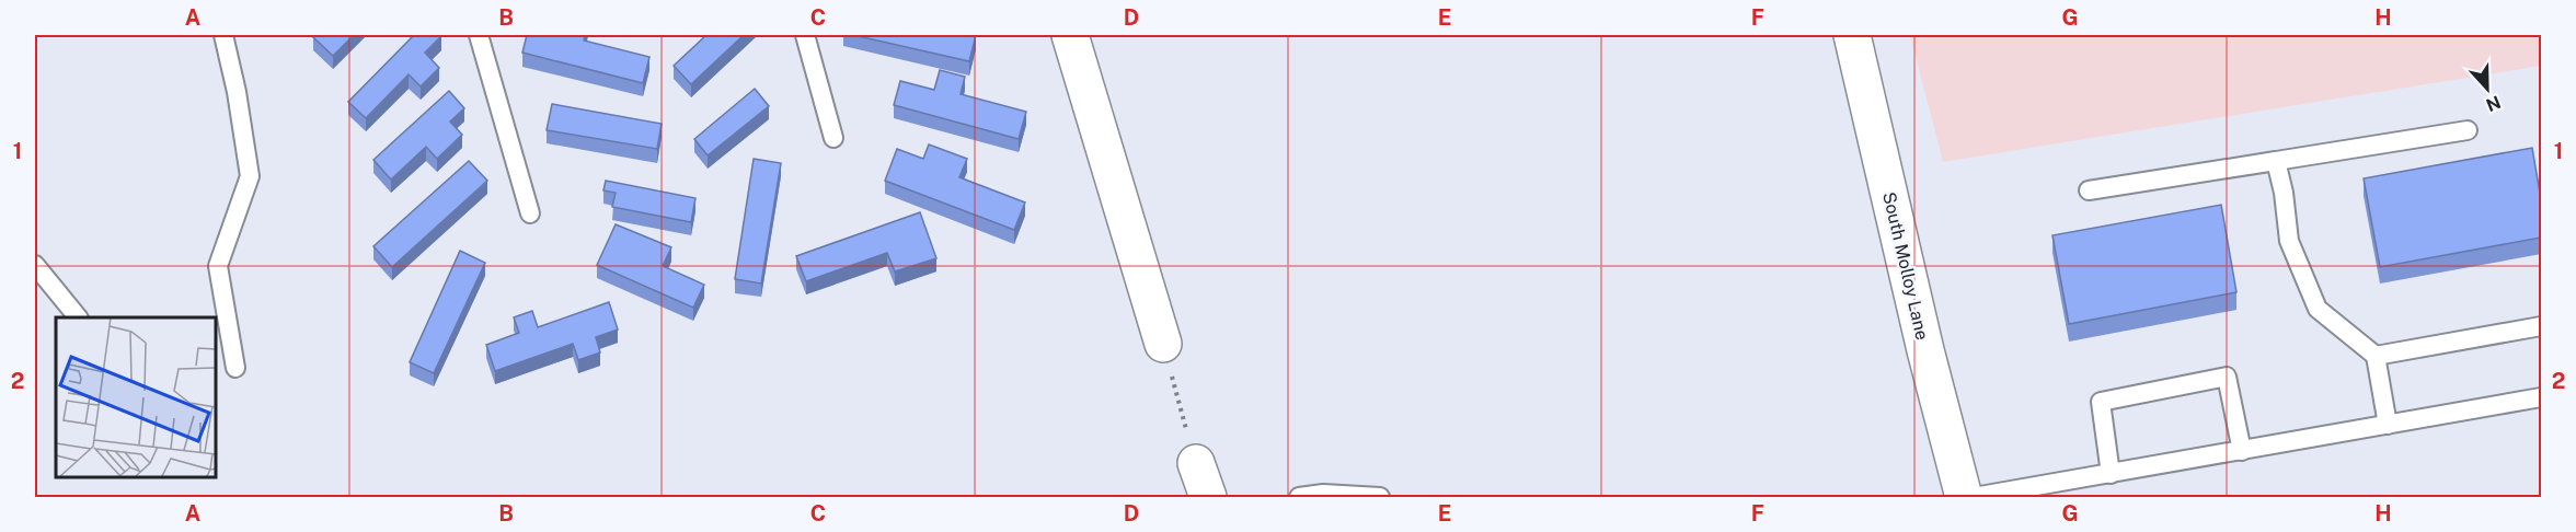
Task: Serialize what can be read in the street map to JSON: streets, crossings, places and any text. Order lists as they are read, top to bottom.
{
  "streets": {
    "street": ["South Molloy Lane"]
  },
  "north": "bottom",
  "grid": {
    "columns": [
      "A",
      "B",
      "C",
      "D",
      "E",
      "F",
      "G",
      "H"
    ],
    "rows": ["1", "2"]
  }
}
